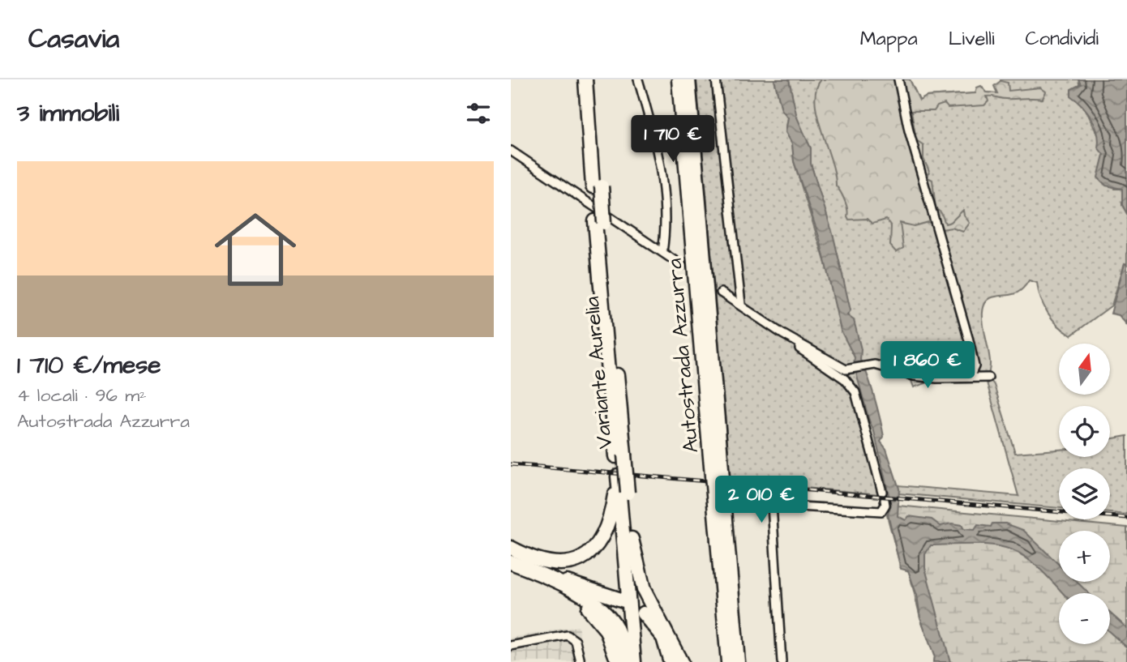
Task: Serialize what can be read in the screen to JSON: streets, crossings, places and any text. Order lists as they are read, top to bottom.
{
  "streets": {
    "highway": ["Autostrada Azzurra", "Variante Aurelia"]
  },
  "north": "top",
  "page": {
    "header": "Casavia",
    "nav": ["Mappa", "Livelli", "Condividi"],
    "heading": "3 immobili",
    "price": ["1 710 €", "1 860 €", "2 010 €"],
    "list": [
      {
        "name": "1 710 €/mese",
        "note": "4 locali · 96 m² · Autostrada Azzurra"
      }
    ],
    "map_buttons": ["+", "−"]
  }
}
